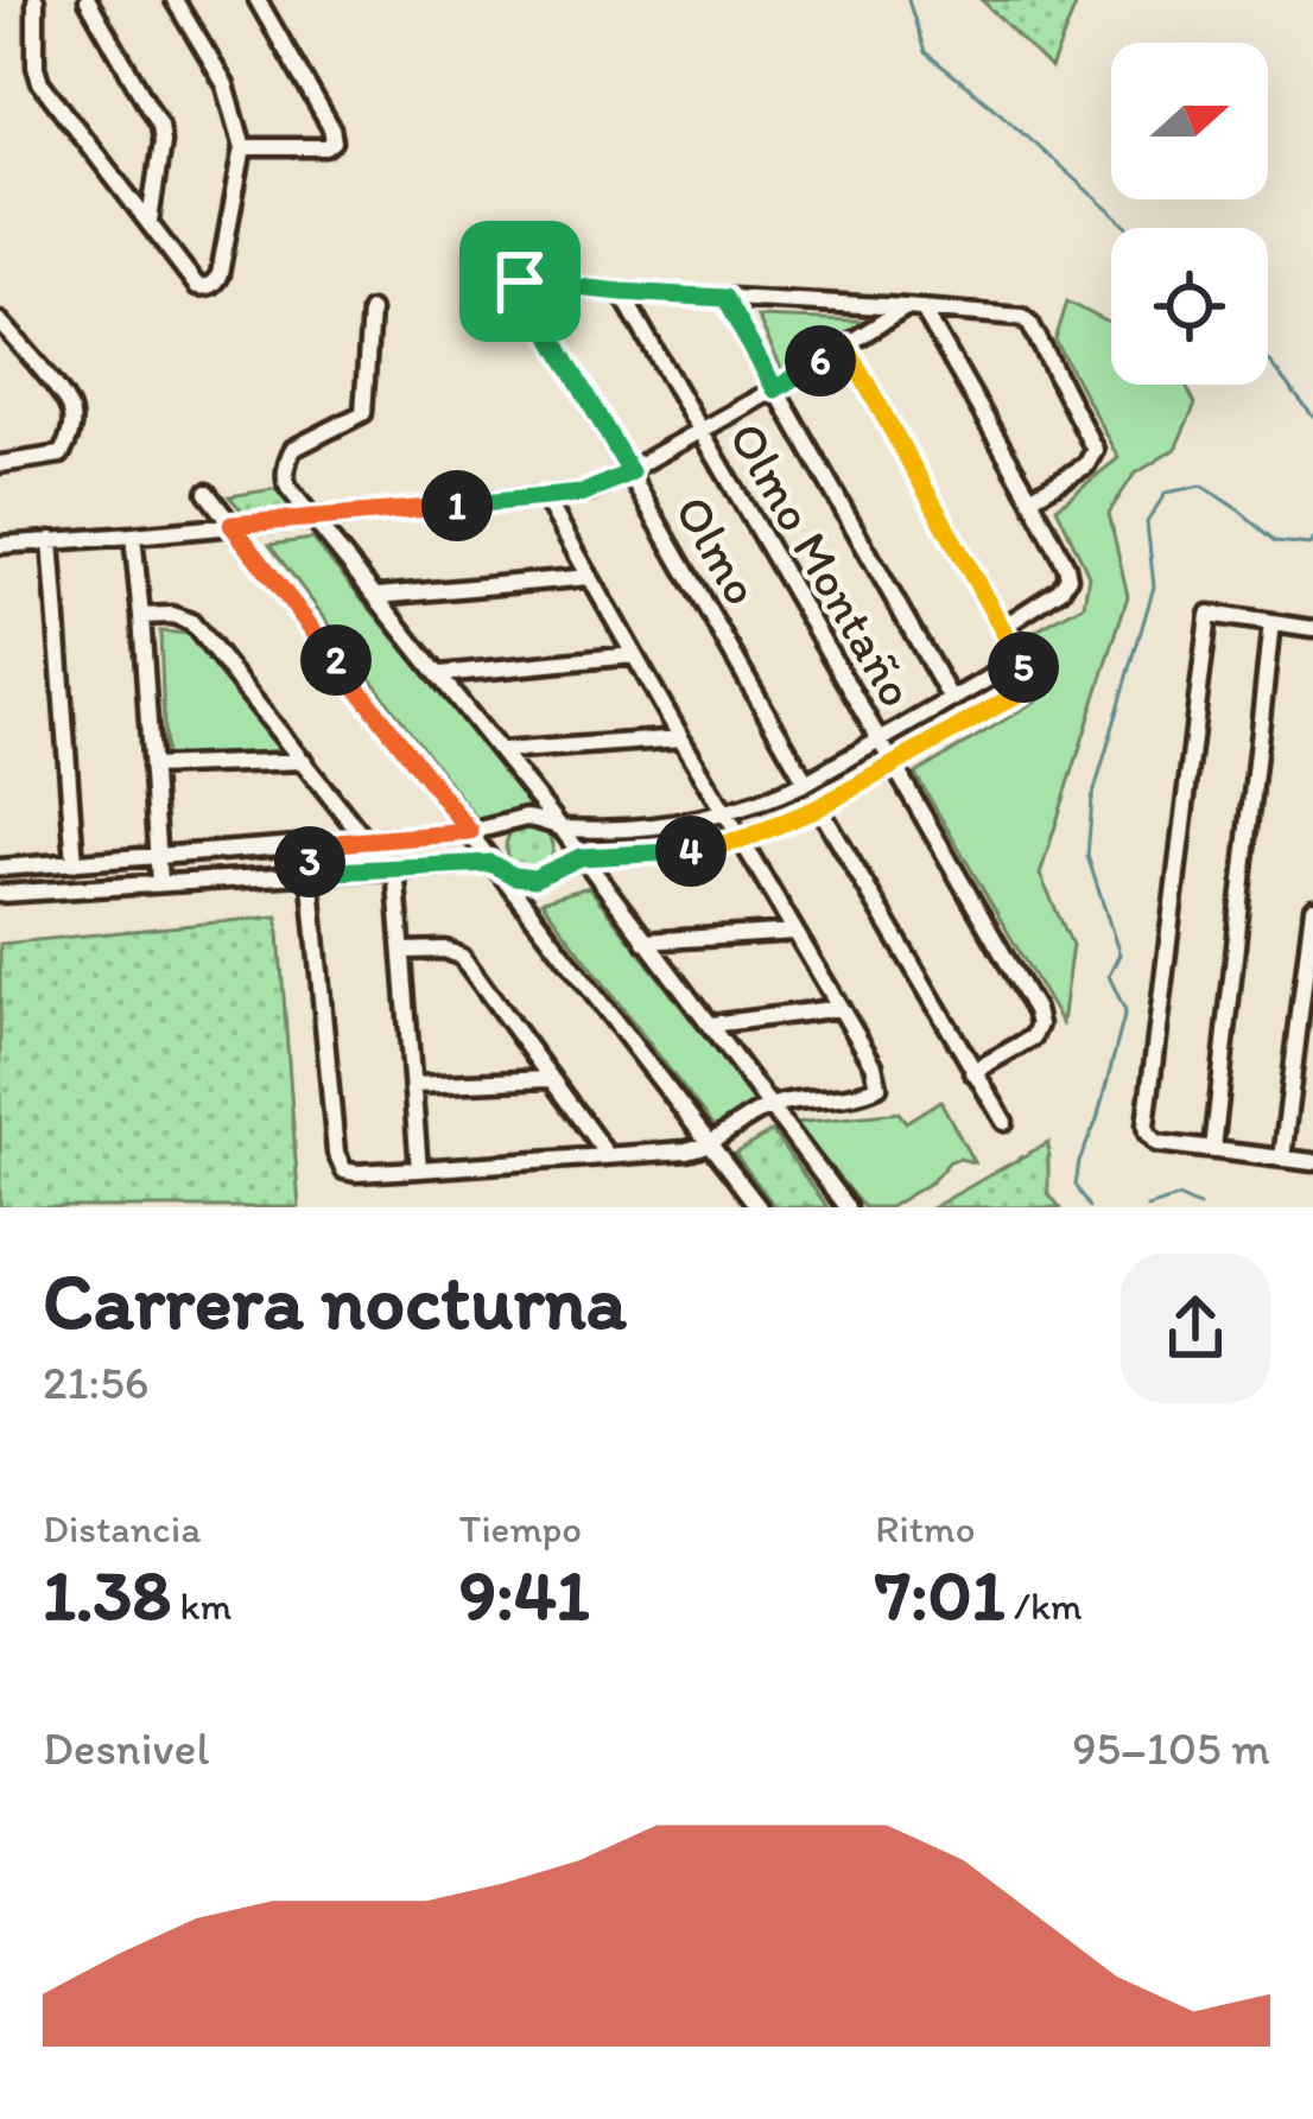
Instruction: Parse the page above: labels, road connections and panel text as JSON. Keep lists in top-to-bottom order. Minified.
{"streets":{"street":["Olmo","Olmo Montaño"]},"north":"right","page":{"pins":["6","1","2","5","4","3"],"heading":["Carrera nocturna","21:56"],"stats":[["Distancia","1.38 km"],["Tiempo","9:41"],["Ritmo","7:01 /km"]],"chart":["Desnivel","95–105 m"]}}
